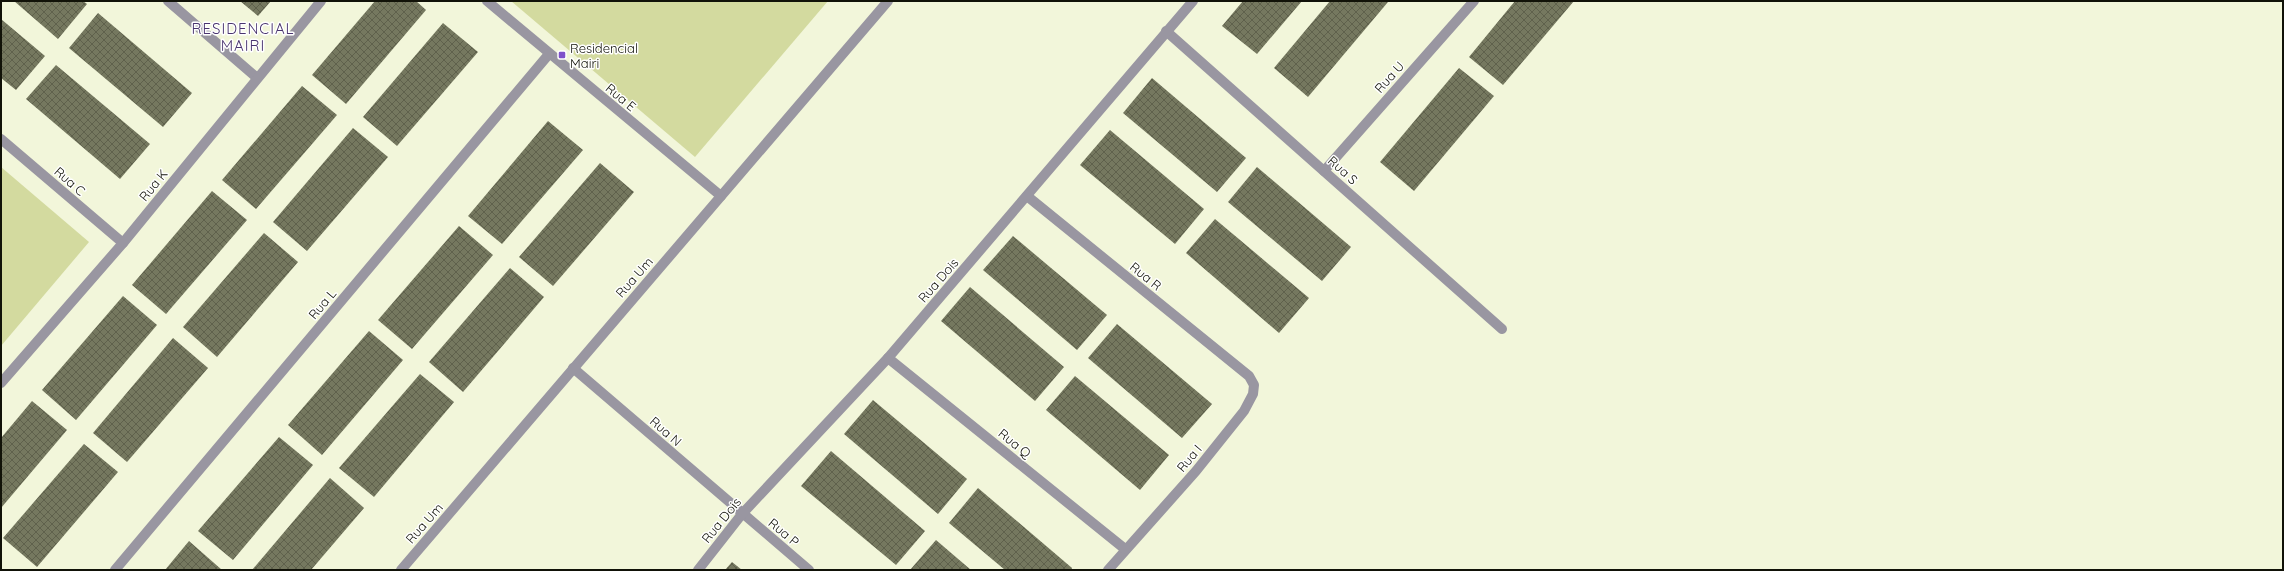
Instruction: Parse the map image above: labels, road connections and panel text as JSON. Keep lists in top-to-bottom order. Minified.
{"streets":{"street":["Rua U","Rua E","Rua S","Rua C","Rua K","Rua R","Rua Um","Rua Dois","Rua L","Rua N","Rua Q","Rua I","Rua P"]},"crossings":[["Rua U","Rua S"],["Rua E","Rua Um"],["Rua E","Rua L"],["Rua S","Rua Dois"],["Rua C","Rua K"],["Rua R","Rua Dois"],["Rua R","Rua I"],["Rua Um","Rua N"],["Rua Dois","Rua N"],["Rua Dois","Rua Q"],["Rua Dois","Rua P"],["Rua N","Rua P"],["Rua Q","Rua I"]],"districts":["RESIDENCIAL MAIRI"],"places":{"transit":["Residencial Mairi"]}}
